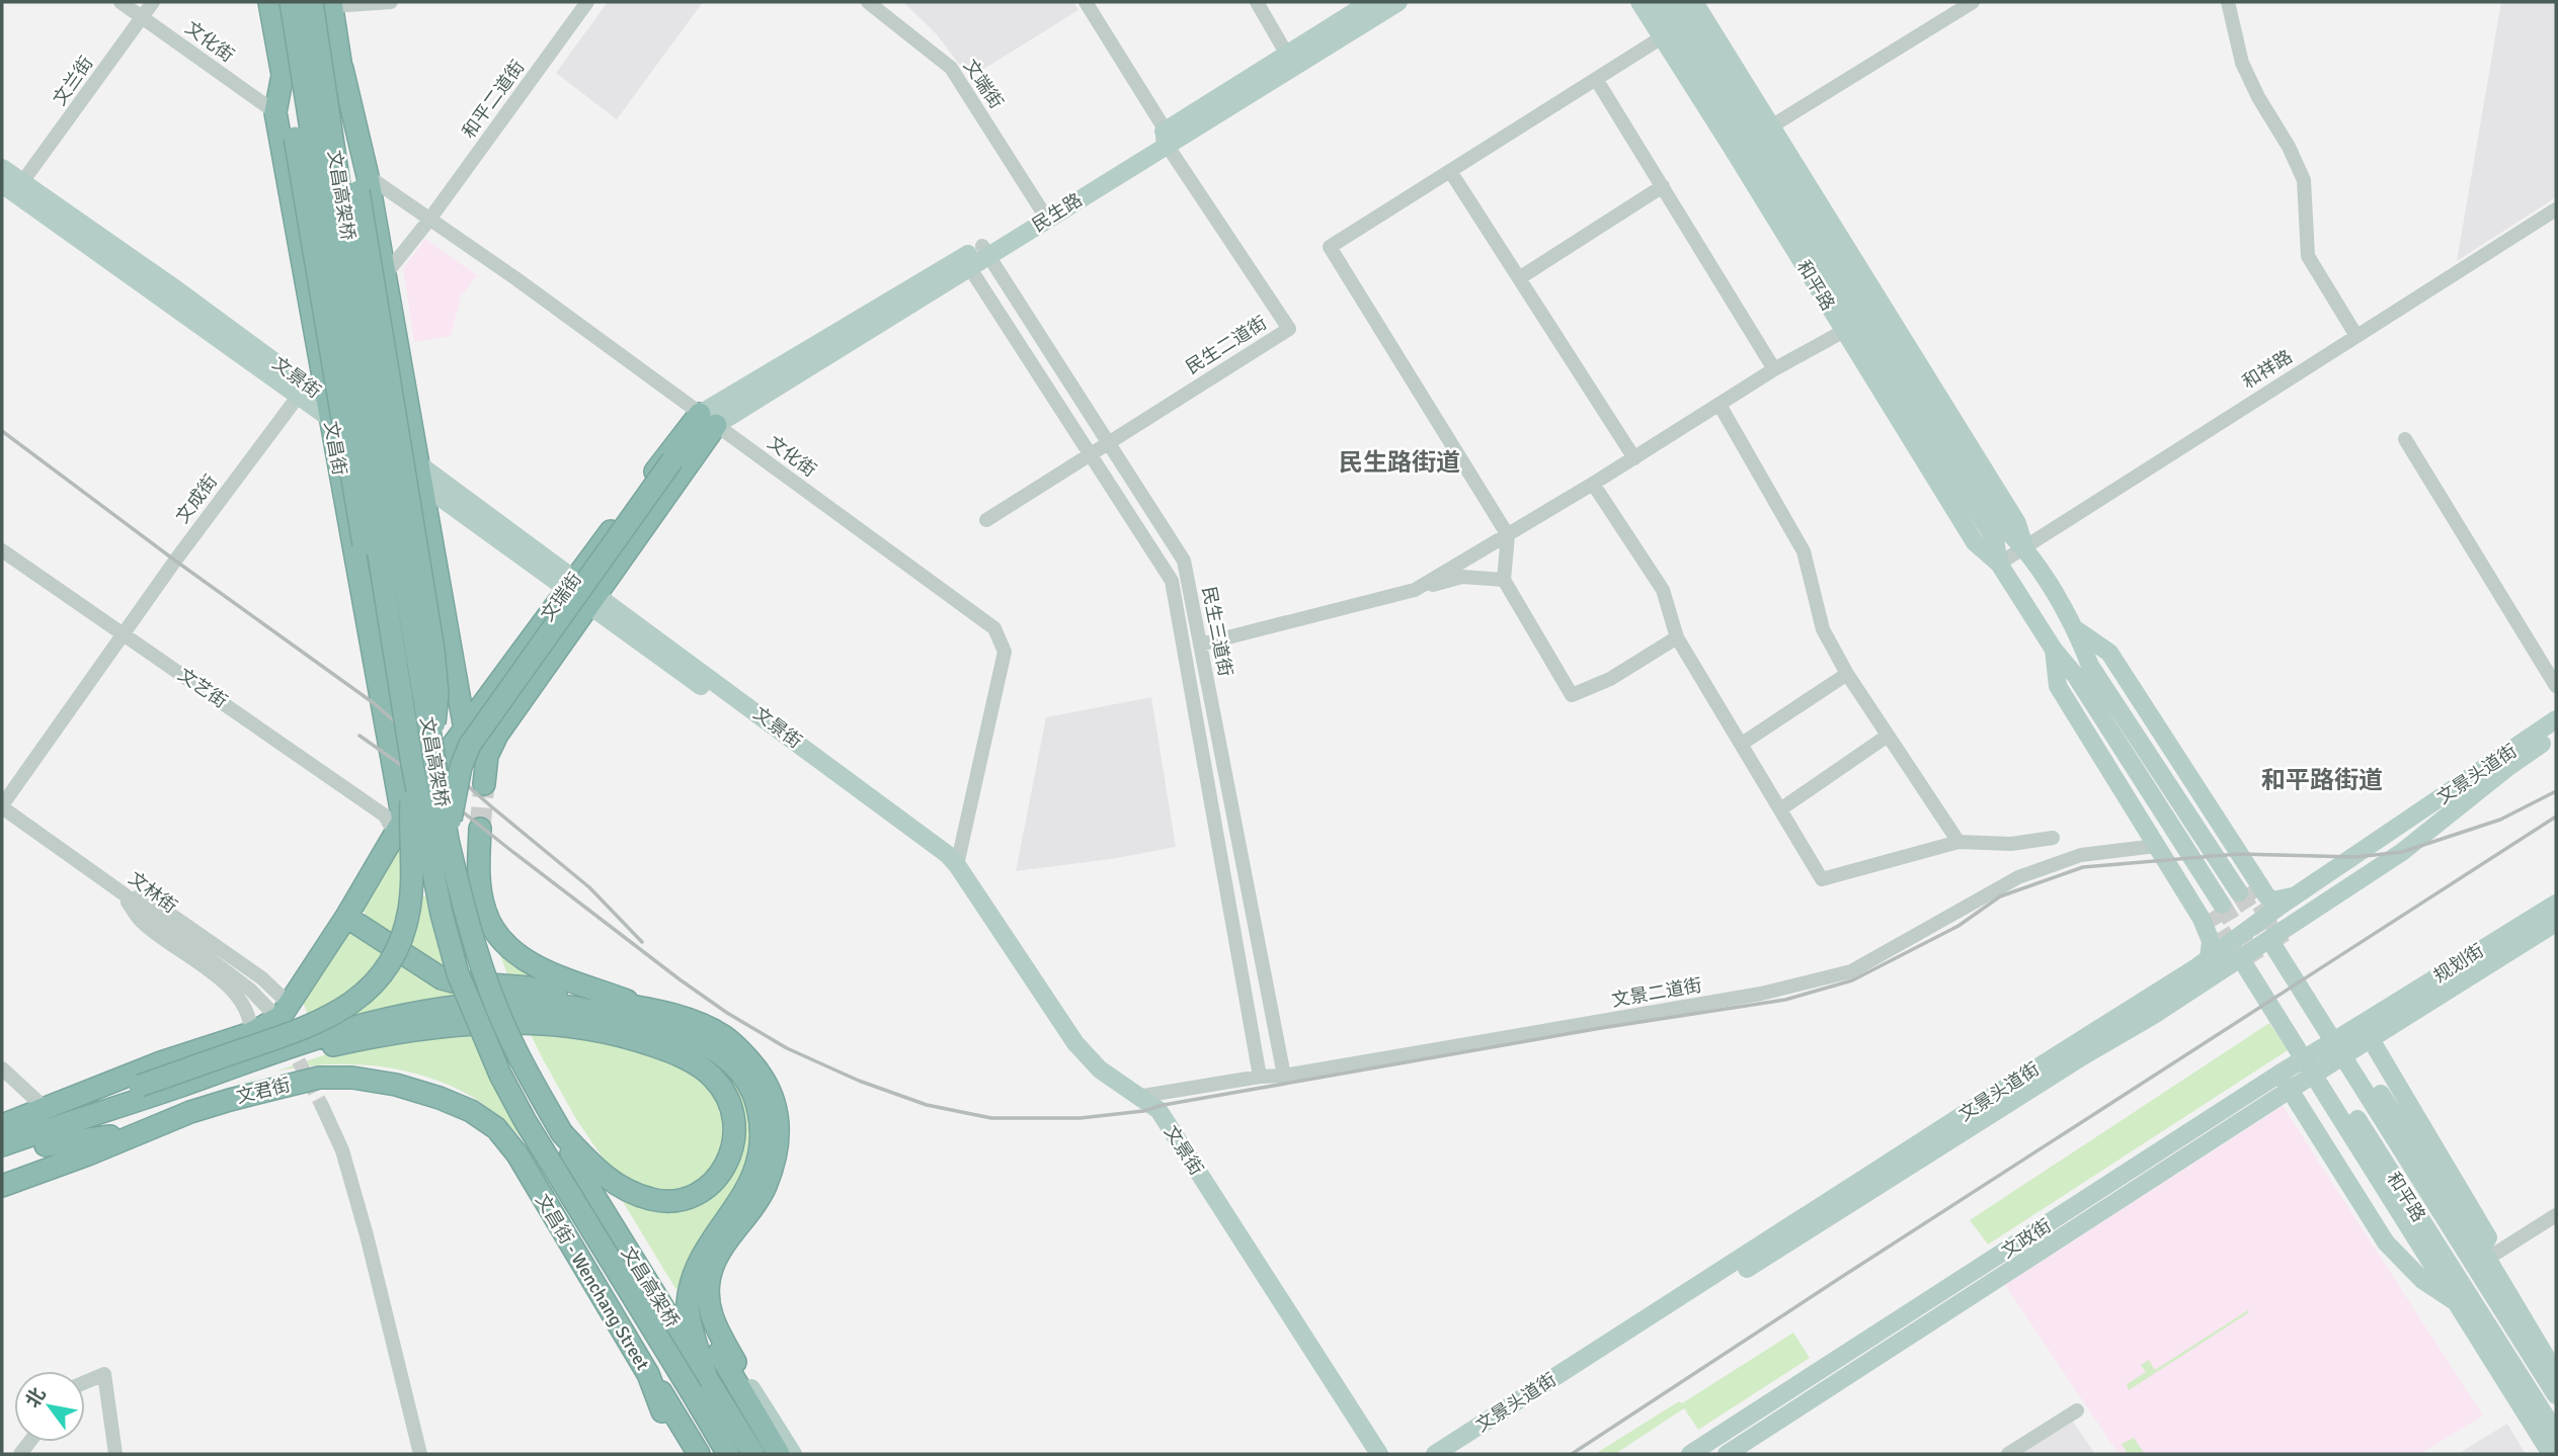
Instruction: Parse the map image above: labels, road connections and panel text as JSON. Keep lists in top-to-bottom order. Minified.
{"streets":{"highway":["文昌高架桥","文昌街","文瑞街","文君街","文昌街 - Wenchang Street"],"main road":["民生路","和平路","文景街","文景头道街","规划街","文政街"],"street":["文化街","文兰街","文端街","和平二道街","民生二道街","和祥路","文成街","民生三道街","文艺街","文林街","文景二道街"]},"crossings":[["文化街","文兰街"],["文化街","和平二道街"],["文化街","民生路"],["文化街","文景街"],["文化街","文昌街"],["文化街","文成街"],["文化街","文瑞街"],["文兰街","文景街"],["文端街","民生路"],["和平二道街","文成街"],["文昌高架桥","文昌街"],["民生路","民生二道街"],["民生路","文瑞街"],["民生路","民生三道街"],["和平路","和祥路"],["民生二道街","民生三道街"],["文景街","文昌街"],["文景街","文成街"],["文景街","文瑞街"],["文景街","文景二道街"],["文昌街","文成街"],["文昌街","文瑞街"],["文昌街","文艺街"],["文成街","文艺街"],["文成街","文林街"],["文瑞街","文艺街"],["民生三道街","文景二道街"],["规划街","文政街"],["文君街","文昌街 - Wenchang Street"]],"districts":["民生路街道","和平路街道"],"north":"top left"}
